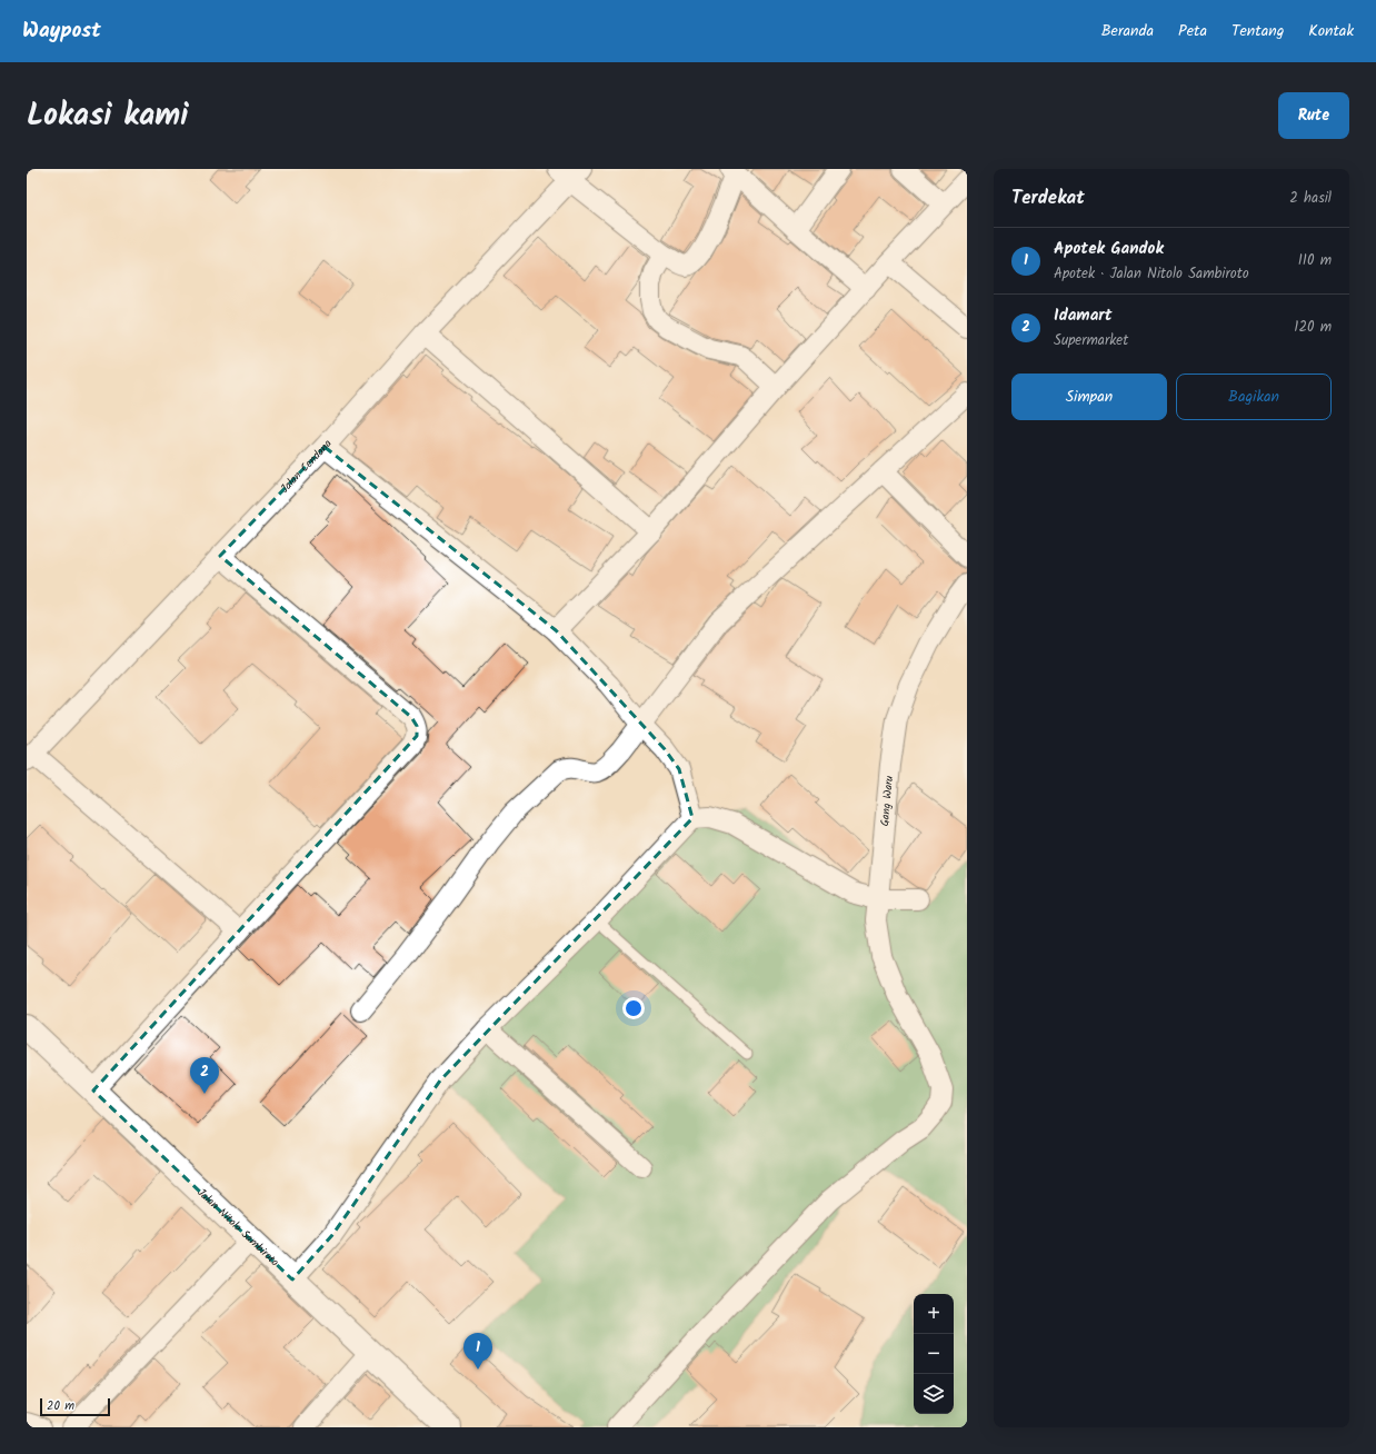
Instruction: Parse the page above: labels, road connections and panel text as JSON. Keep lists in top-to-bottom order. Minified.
{"streets":{"street":["Jalan Cendana","Gang Waru","Jalan Nitolo Sambiroto"]},"scale_bar":"20 m","page":{"header":"Waypost","nav":["Beranda","Peta","Tentang","Kontak"],"title":"Lokasi kami","buttons":["Rute",["Simpan","Bagikan"]],"heading":["Terdekat","2 hasil"],"list":[{"mark":"1","name":"Apotek Gandok","note":"Apotek · Jalan Nitolo Sambiroto","value":"110 m"},{"mark":"2","name":"Idamart","note":"Supermarket","value":"120 m"}],"pins":["2","1"],"map_buttons":["+","−"],"scale":"20 m"}}
